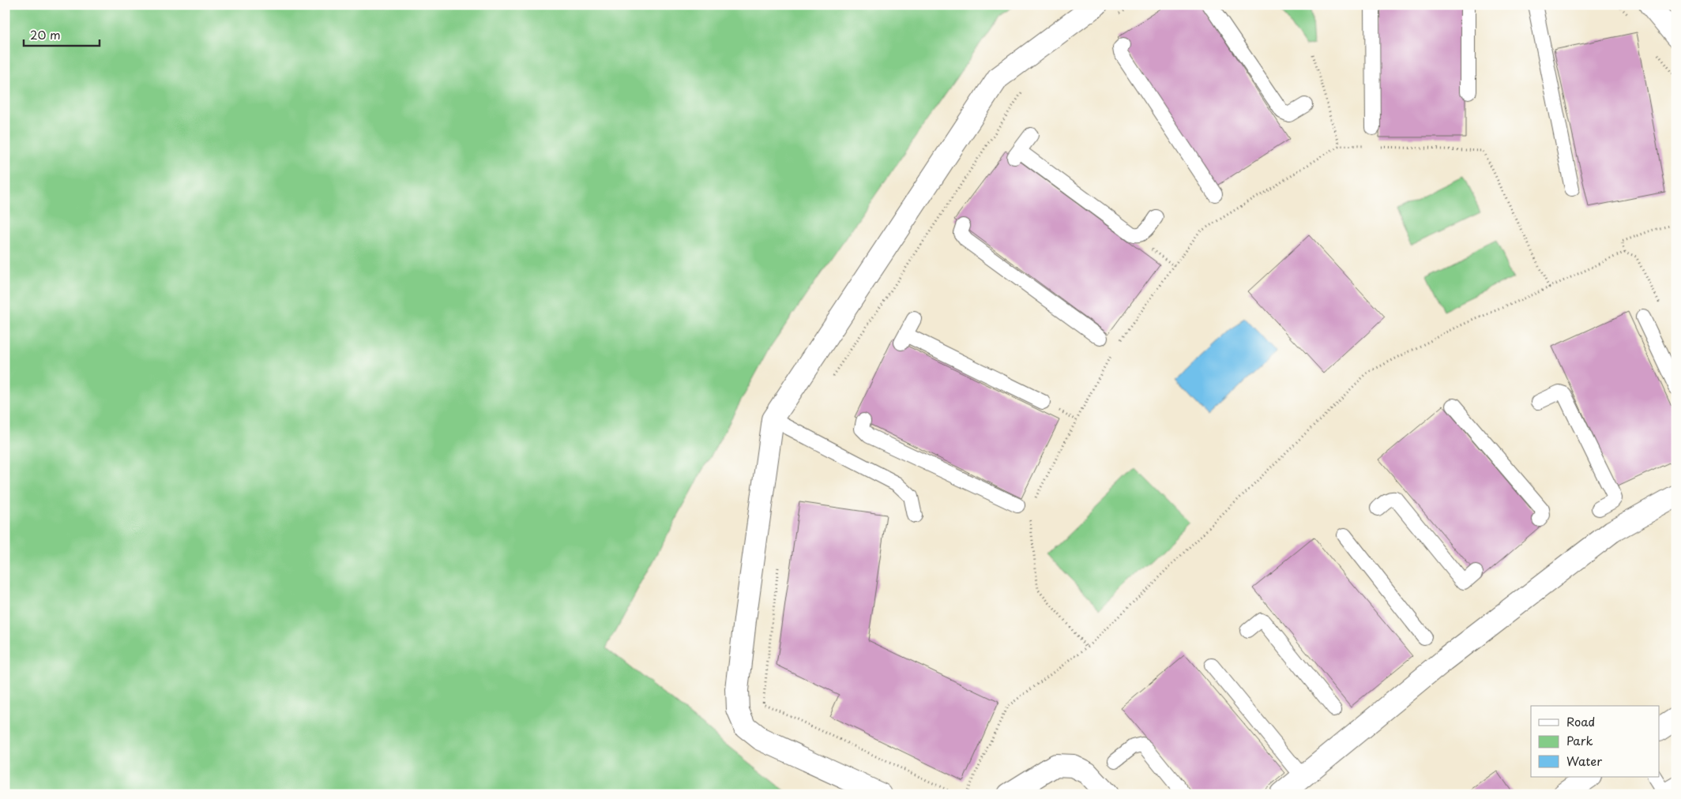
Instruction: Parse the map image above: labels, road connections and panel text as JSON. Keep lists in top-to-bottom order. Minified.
{"legend":["Road","Park","Water"],"scale_bar":"20 m"}
